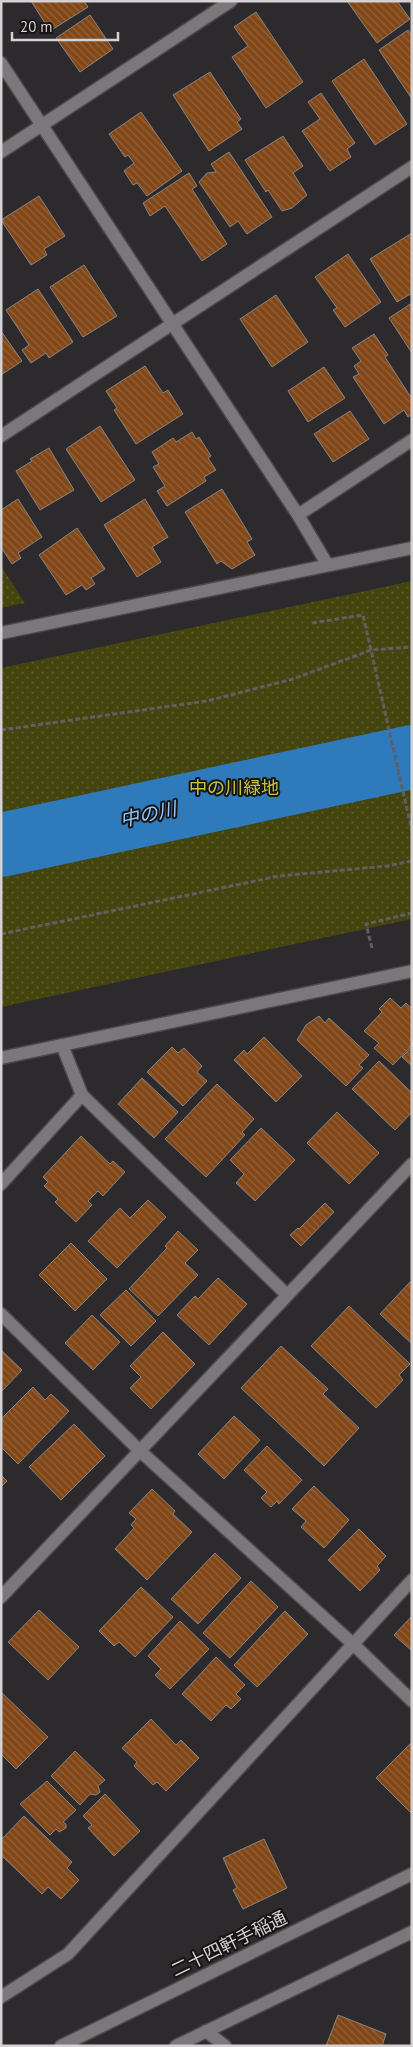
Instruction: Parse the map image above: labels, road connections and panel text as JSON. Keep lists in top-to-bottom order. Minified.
{"streets":{"street":["二十四軒手稲通"]},"water":["中の川"],"parks":["中の川緑地"],"scale_bar":"20 m"}
